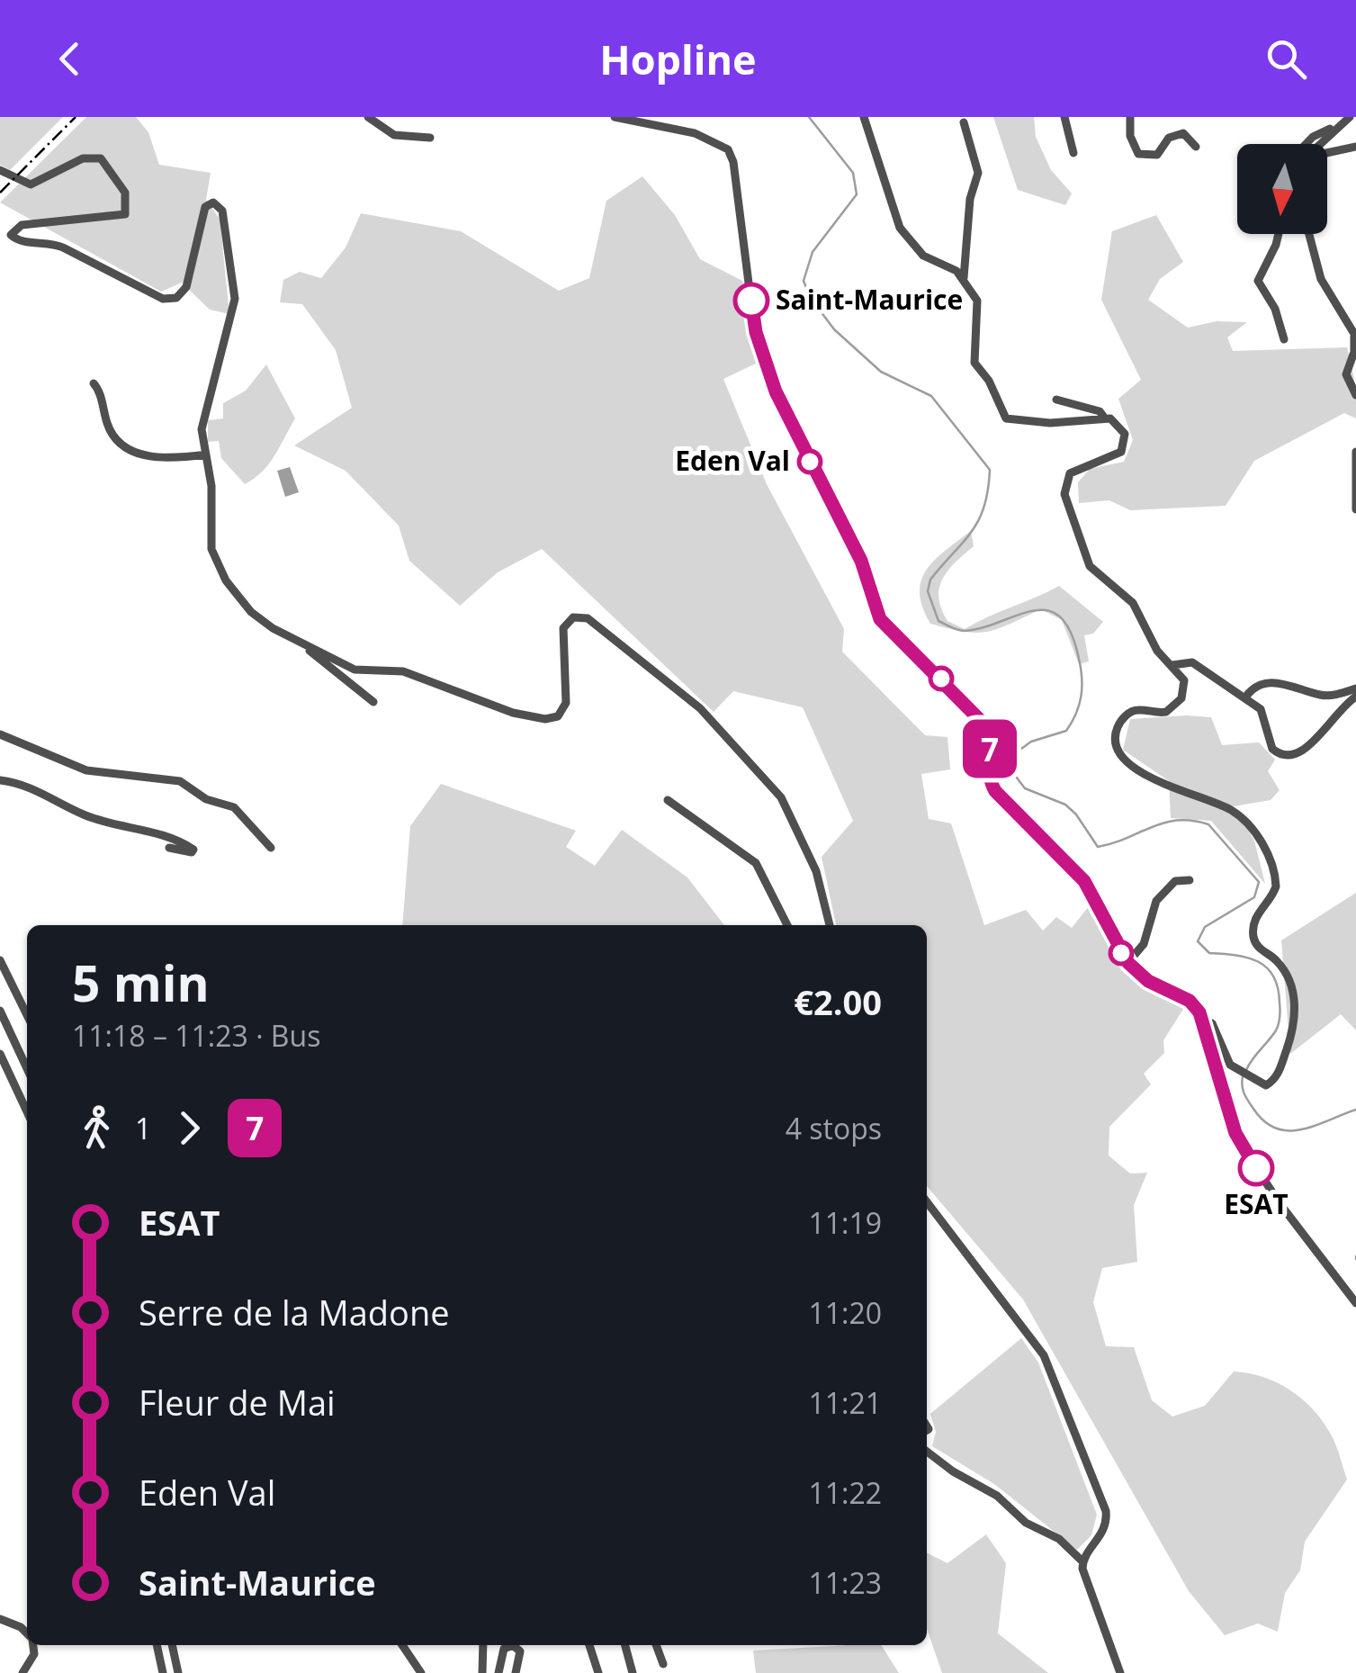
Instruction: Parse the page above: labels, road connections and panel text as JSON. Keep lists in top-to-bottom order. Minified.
{"places":["Saint-Maurice","Eden Val","ESAT"],"lines":["bus line 7"],"north":"bottom","page":{"header":"Hopline","on_map":"7","heading":["5 min","11:18 – 11:23 · Bus","€2.00"],"legs":["1","7","4 stops"],"list":[{"name":"ESAT","value":"11:19"},{"name":"Serre de la Madone","value":"11:20"},{"name":"Fleur de Mai","value":"11:21"},{"name":"Eden Val","value":"11:22"},{"name":"Saint-Maurice","value":"11:23"}]}}
